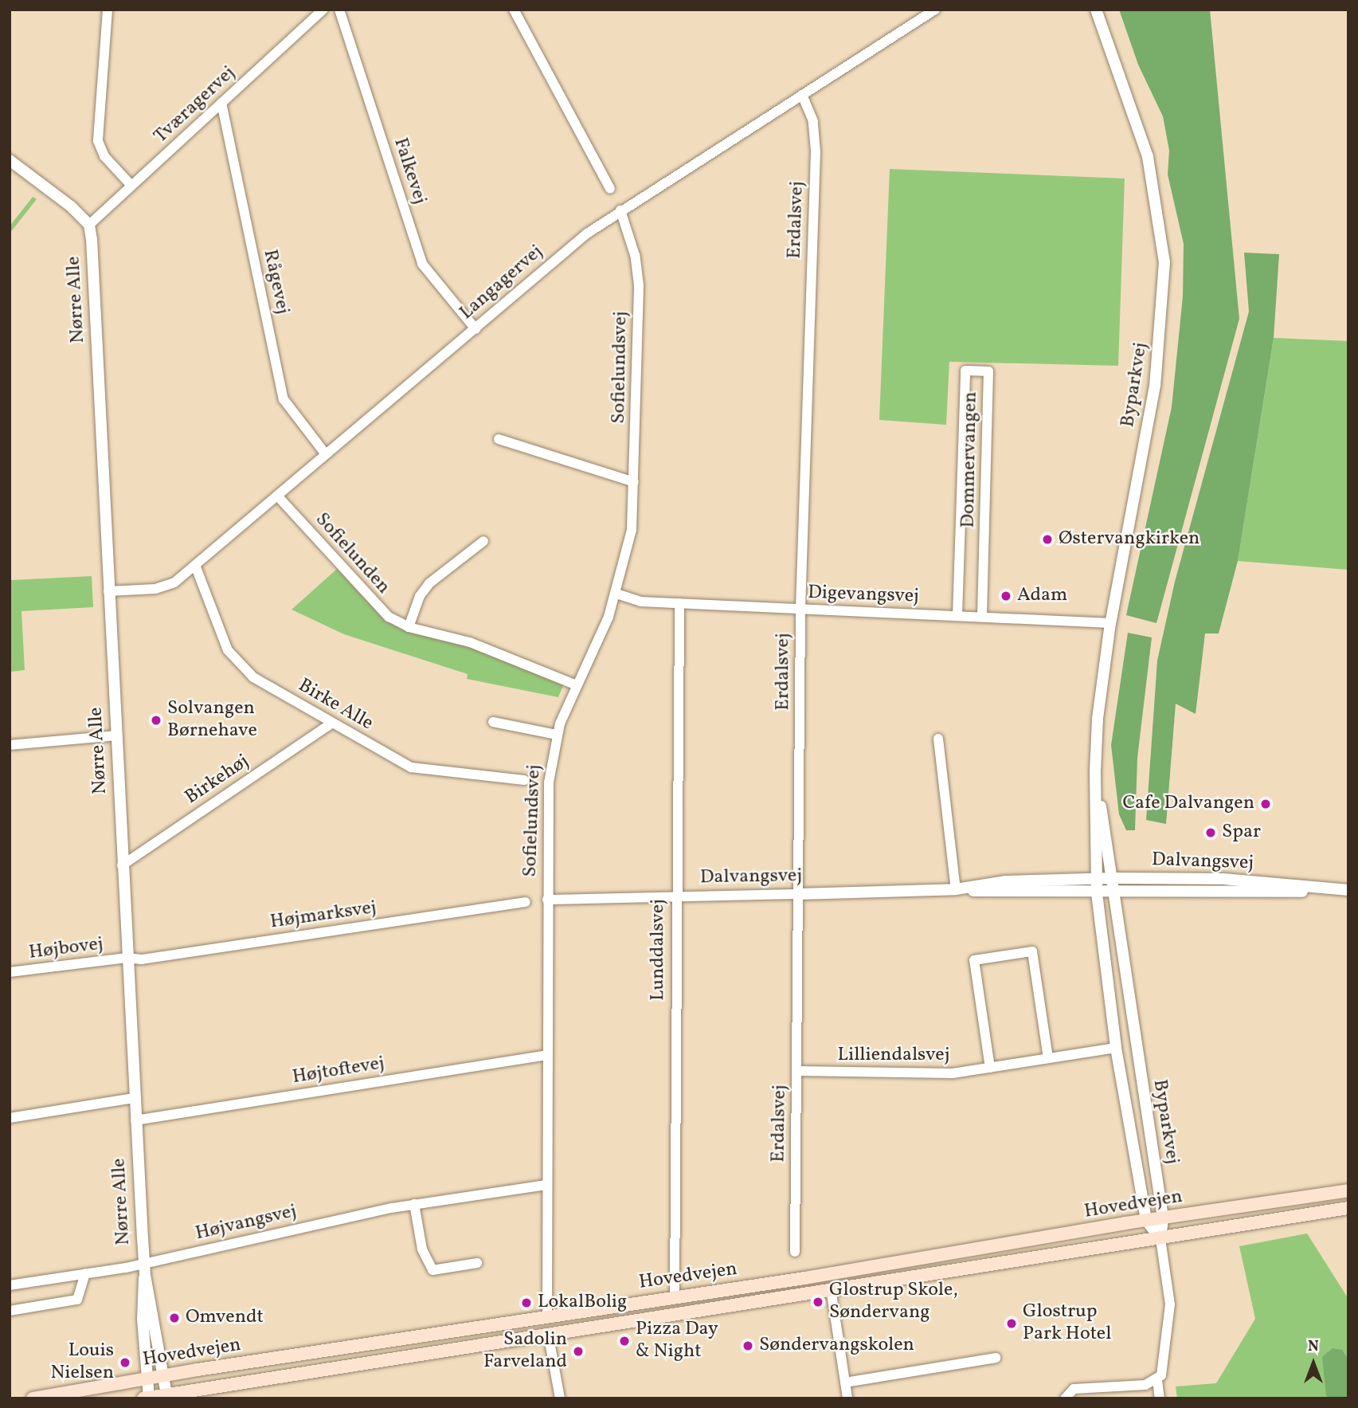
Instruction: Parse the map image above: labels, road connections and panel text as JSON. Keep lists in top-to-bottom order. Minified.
{"streets":{"main road":["Hovedvejen"],"street":["Tværagervej","Falkevej","Erdalsvej","Rågevej","Langagervej","Nørre Alle","Sofielundsvej","Byparkvej","Dommervangen","Sofielunden","Digevangsvej","Birke Alle","Birkehøj","Dalvangsvej","Højmarksvej","Højbovej","Lunddalsvej","Lilliendalsvej","Højtoftevej","Højvangsvej"]},"crossings":[["Tværagervej","Rågevej"],["Tværagervej","Nørre Alle"],["Falkevej","Langagervej"],["Erdalsvej","Langagervej"],["Erdalsvej","Digevangsvej"],["Erdalsvej","Dalvangsvej"],["Erdalsvej","Lilliendalsvej"],["Rågevej","Langagervej"],["Langagervej","Nørre Alle"],["Langagervej","Sofielundsvej"],["Langagervej","Sofielunden"],["Langagervej","Birke Alle"],["Nørre Alle","Birkehøj"],["Nørre Alle","Højmarksvej"],["Nørre Alle","Højbovej"],["Nørre Alle","Højtoftevej"],["Nørre Alle","Hovedvejen"],["Nørre Alle","Højvangsvej"],["Sofielundsvej","Sofielunden"],["Sofielundsvej","Digevangsvej"],["Sofielundsvej","Dalvangsvej"],["Sofielundsvej","Højtoftevej"],["Sofielundsvej","Hovedvejen"],["Sofielundsvej","Højvangsvej"],["Byparkvej","Digevangsvej"],["Byparkvej","Dalvangsvej"],["Byparkvej","Lilliendalsvej"],["Byparkvej","Hovedvejen"],["Dommervangen","Digevangsvej"],["Digevangsvej","Lunddalsvej"],["Birke Alle","Birkehøj"],["Dalvangsvej","Lunddalsvej"],["Højmarksvej","Højbovej"],["Lunddalsvej","Hovedvejen"]],"places":["Østervangkirken","Adam","Solvangen Børnehave","Cafe Dalvangen","Spar","Glostrup Skole, Søndervang","LokalBolig","Omvendt","Glostrup Park Hotel","Pizza Day & Night","Søndervangskolen","Sadolin Farveland","Louis Nielsen"],"north":"top"}
